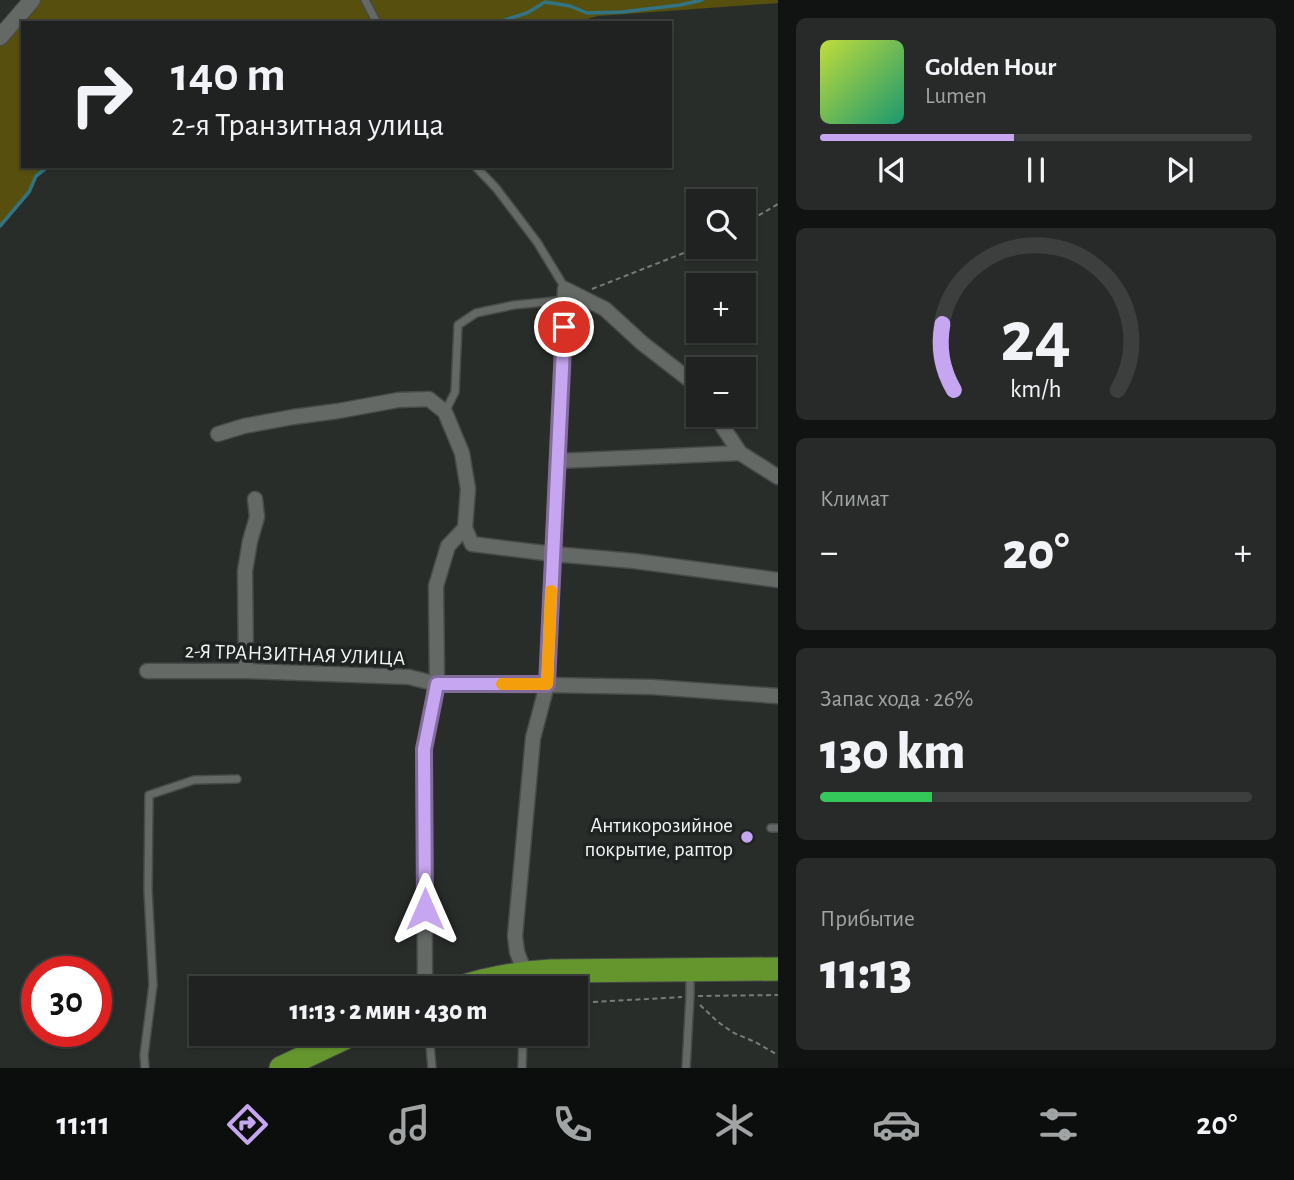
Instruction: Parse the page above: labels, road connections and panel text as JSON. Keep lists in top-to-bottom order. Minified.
{"streets":{"street":["2-Я ТРАНЗИТНАЯ УЛИЦА"]},"places":["Антикорозийное покрытие, раптор"],"page":{"turn":["140 m","2-я Транзитная улица"],"song":["Golden Hour","Lumen"],"map_buttons":["+","−"],"tile":["Климат",["Запас хода · 26%","130 km"],["Прибытие","11:13"]],"heat":["−","20°","+"],"limit":"30","trip":"11:13 · 2 мин · 430 m","tabs":["11:11","20°"],"gauge":["24","km/h"]}}
